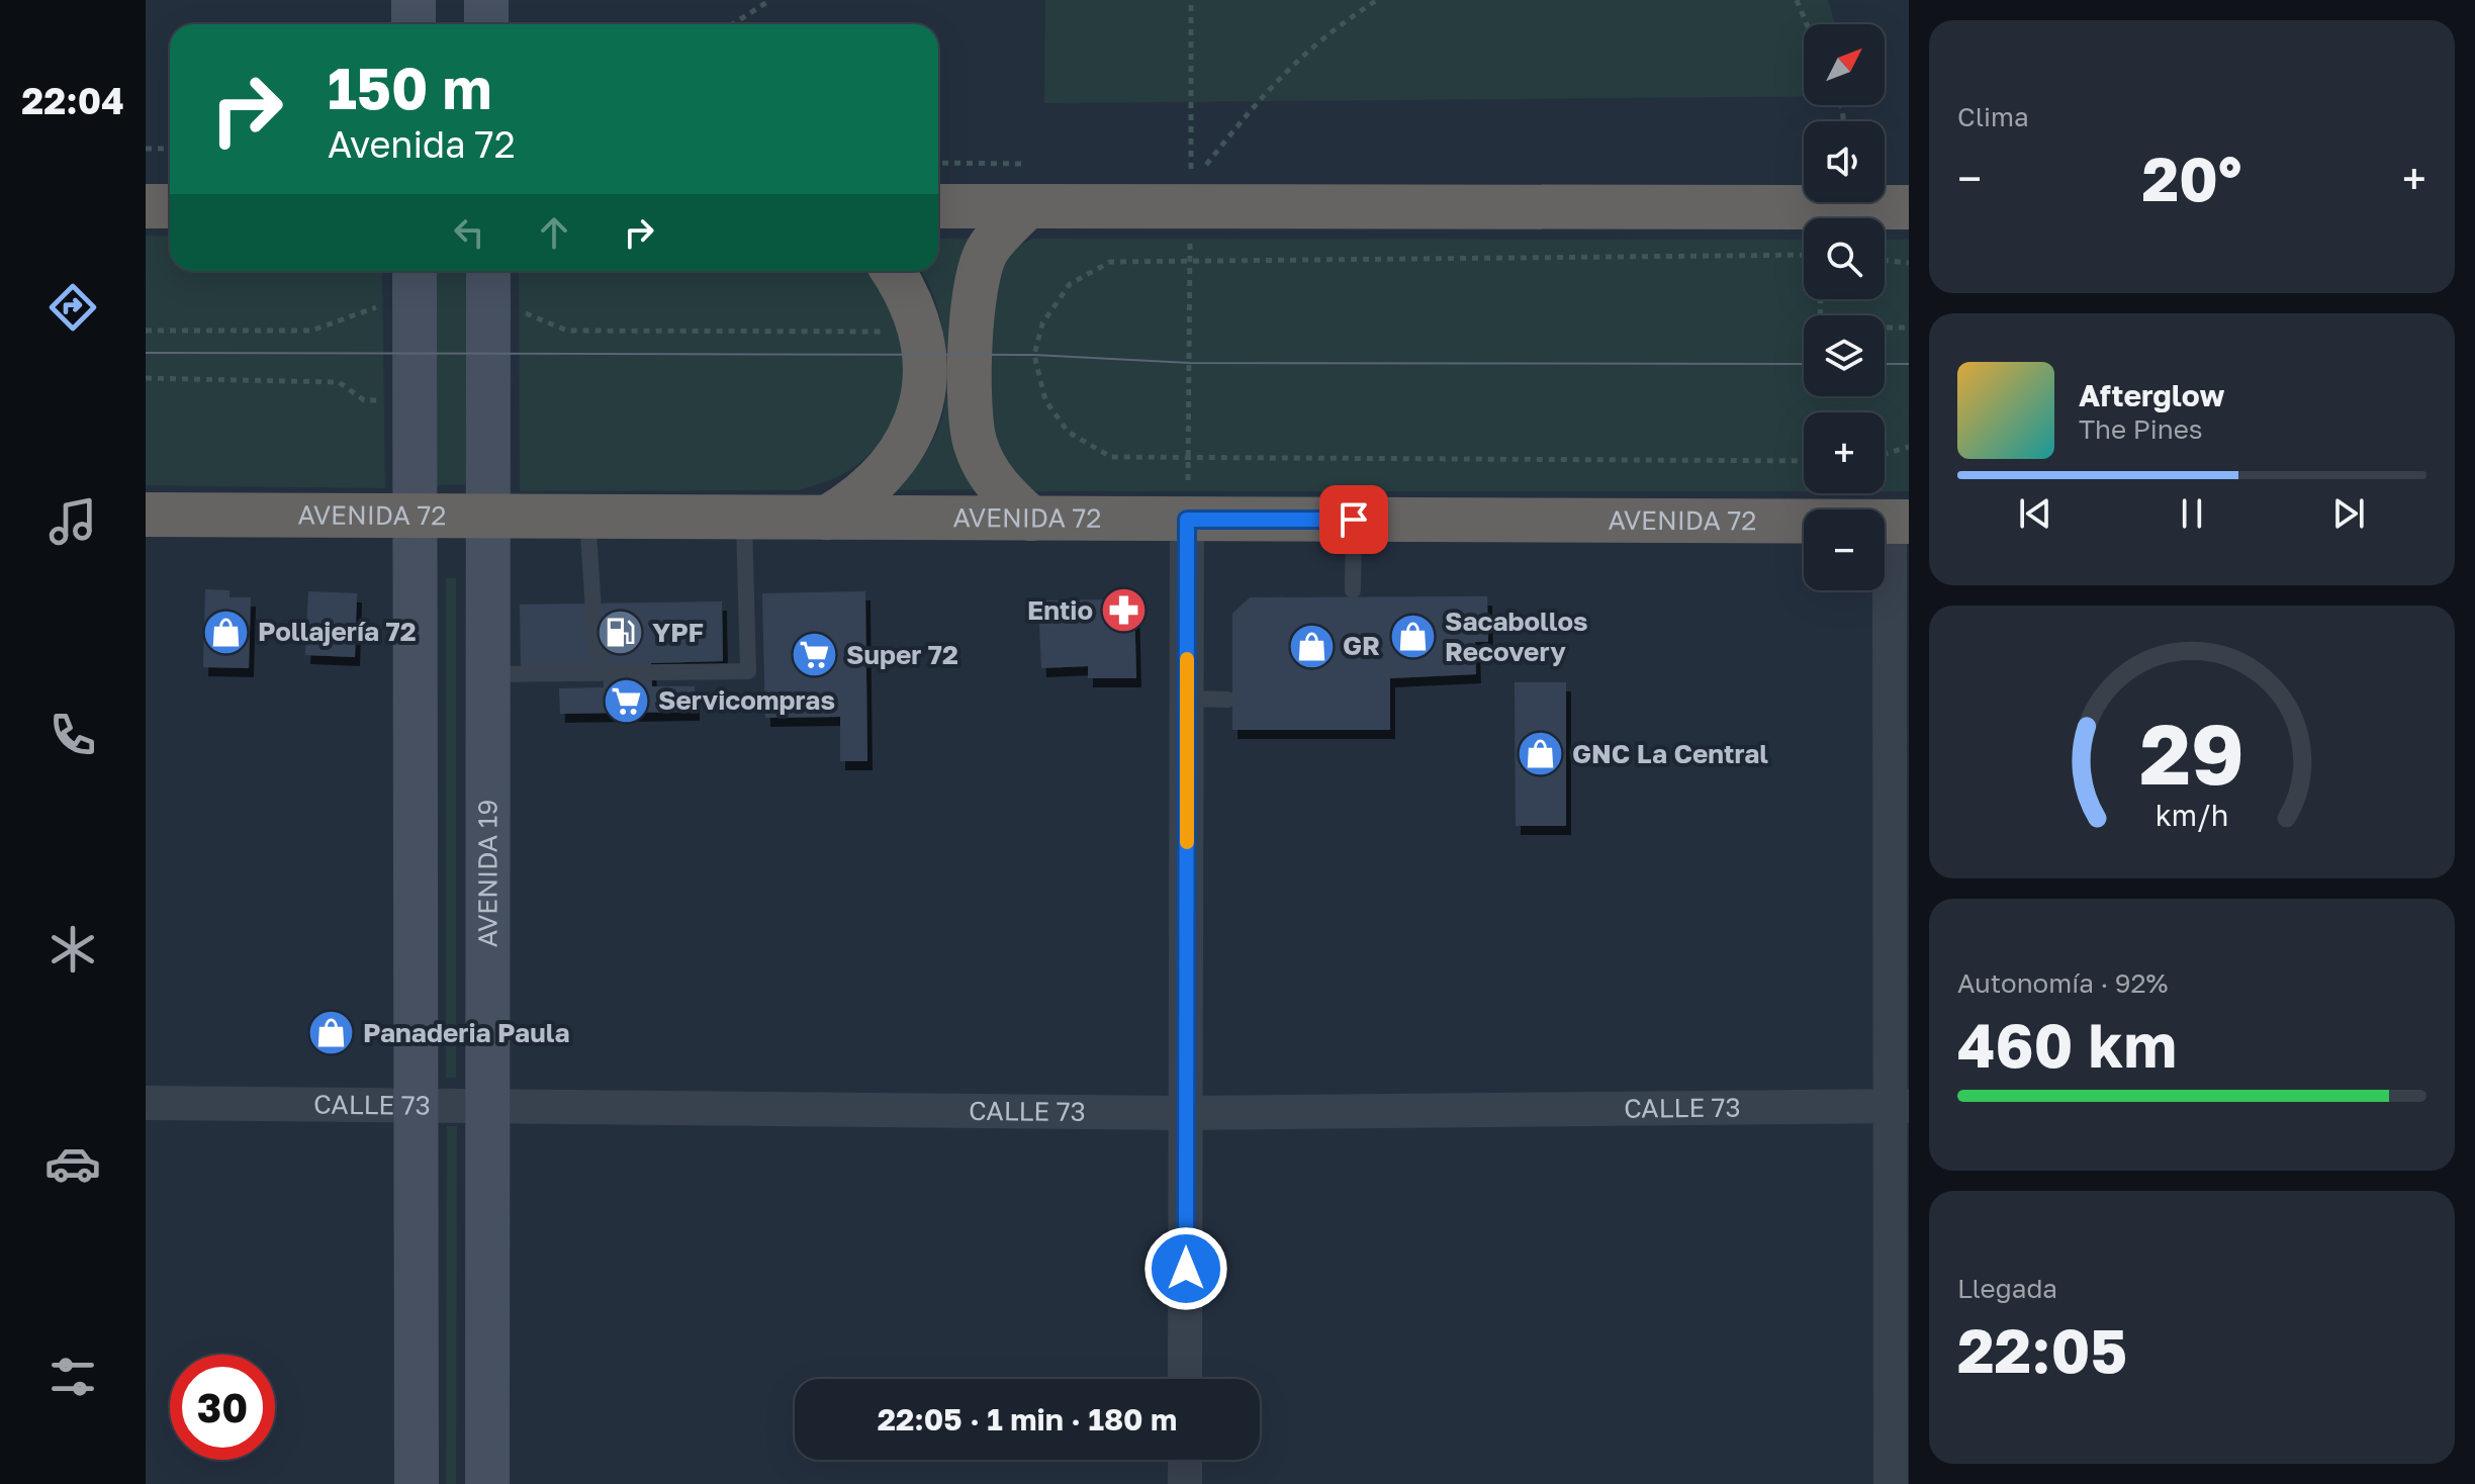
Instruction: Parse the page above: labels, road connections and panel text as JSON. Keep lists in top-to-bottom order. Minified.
{"streets":{"highway":["AVENIDA 72"],"main road":["AVENIDA 19"],"street":["CALLE 73"]},"crossings":[["AVENIDA 72","AVENIDA 19"],["AVENIDA 19","CALLE 73"]],"places":{"pharmacy":["Entio"],"shop":["Pollajería 72","Sacabollos Recovery","GR","GNC La Central","Panaderia Paula"],"fuel station":["YPF"],"supermarket":["Super 72","Servicompras"]},"north":"top right","page":{"tabs":"22:04","tile":["Clima",["Autonomía · 92%","460 km"],["Llegada","22:05"]],"map_buttons":["+","−"],"turn":["150 m","Avenida 72"],"heat":["−","20°","+"],"song":["Afterglow","The Pines"],"limit":"30","trip":"22:05 · 1 min · 180 m","gauge":["29","km/h"]}}
